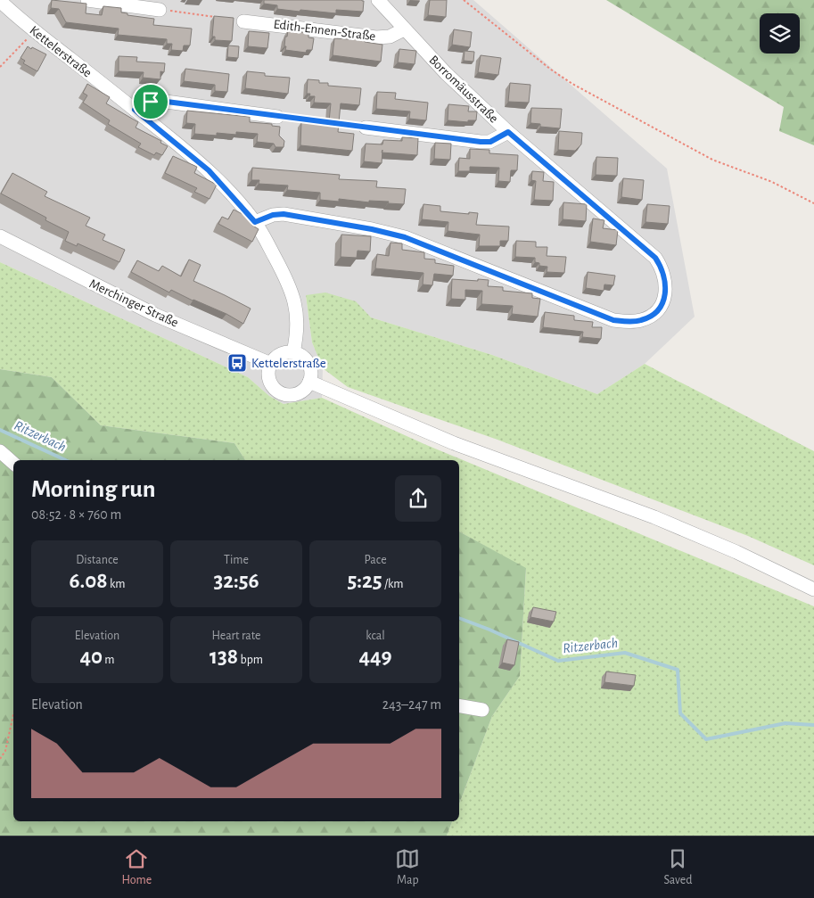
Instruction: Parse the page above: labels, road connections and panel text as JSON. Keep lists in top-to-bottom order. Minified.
{"streets":{"street":["Edith-Ennen-Straße","Kettelerstraße","Borromäusstraße","Merchinger Straße"]},"crossings":[["Edith-Ennen-Straße","Borromäusstraße"],["Kettelerstraße","Borromäusstraße"],["Kettelerstraße","Merchinger Straße"]],"water":["Ritzerbach"],"places":{"bus stop":["Kettelerstraße"]},"page":{"heading":["Morning run","08:52 · 8 × 760 m"],"stats":[["Distance","6.08 km"],["Time","32:56"],["Pace","5:25 /km"],["Elevation","40 m"],["Heart rate","138 bpm"],["kcal","449"]],"chart":["Elevation","243–247 m"],"tabs":["Home","Map","Saved"]}}
